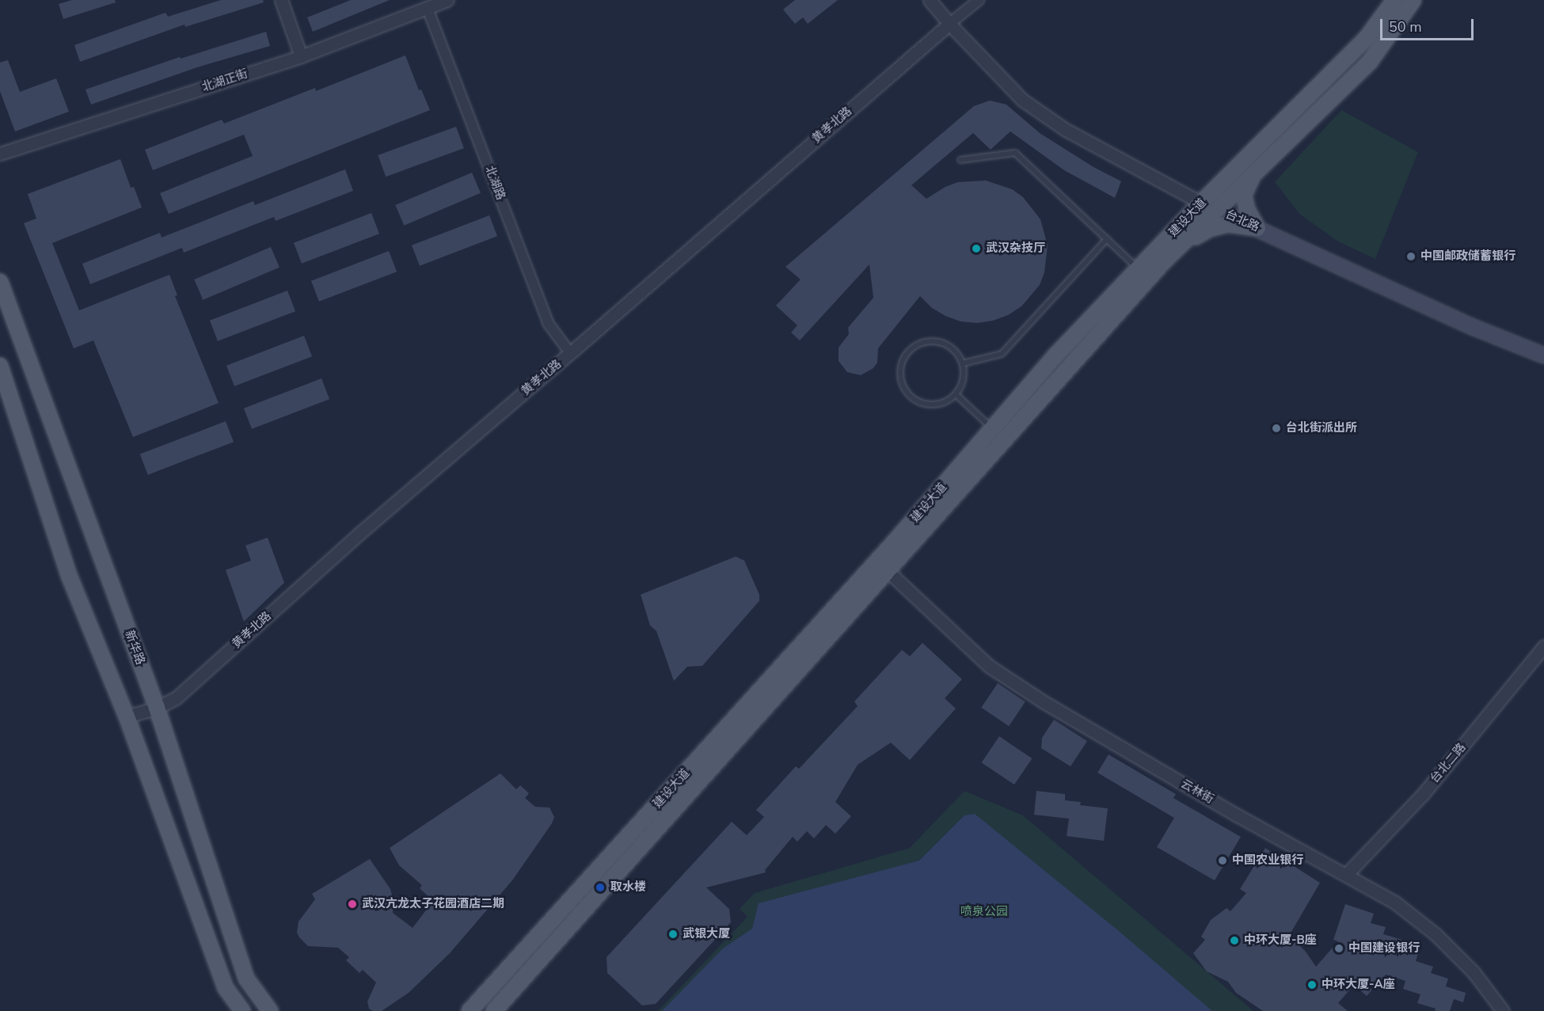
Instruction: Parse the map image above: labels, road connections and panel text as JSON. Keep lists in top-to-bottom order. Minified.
{"streets":{"main road":["建设大道","台北路","新华路"],"street":["北湖正街","黄孝北路","北湖路","台北二路","云林街"]},"crossings":[["北湖正街","北湖路"],["黄孝北路","北湖路"],["黄孝北路","台北路"],["黄孝北路","新华路"],["建设大道","台北路"],["建设大道","云林街"],["台北二路","云林街"]],"parks":["喷泉公园"],"places":["武汉杂技厅","中国邮政储蓄银行","台北街派出所","中国农业银行","取水楼","武汉亢龙太子花园酒店二期","武银大厦","中环大厦-B座","中国建设银行","中环大厦-A座"],"scale_bar":"50 m"}
